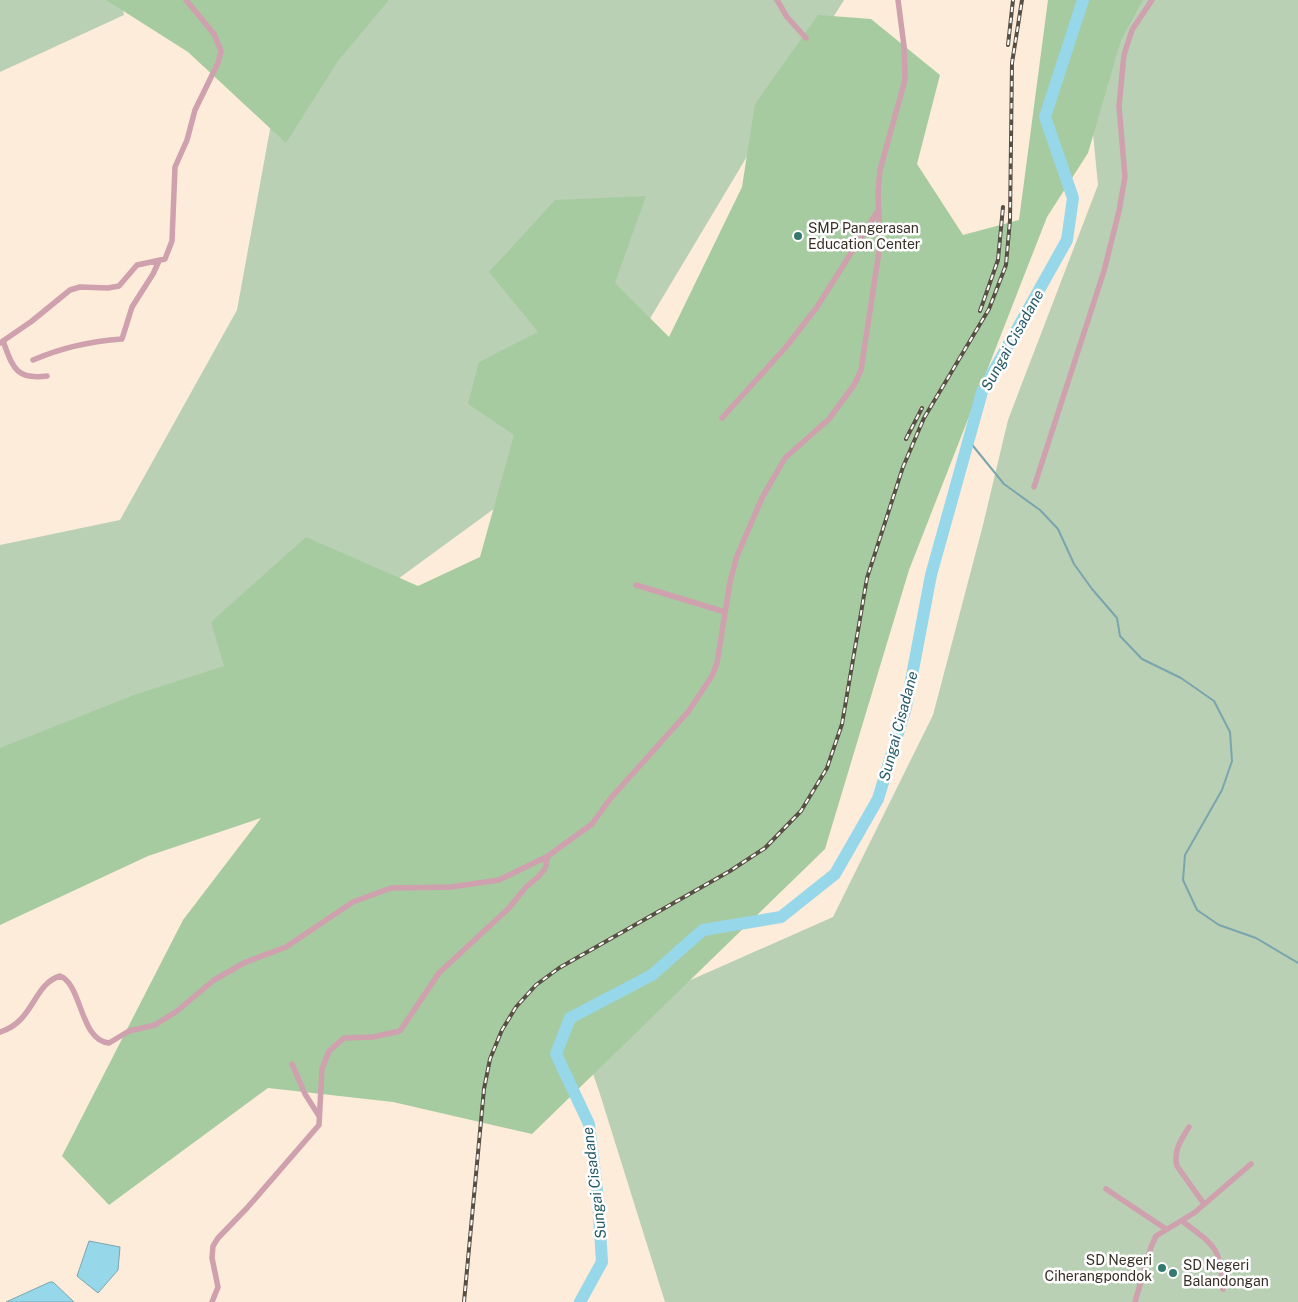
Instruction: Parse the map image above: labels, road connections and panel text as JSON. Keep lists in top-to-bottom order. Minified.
{"water":["Sungai Cisadane"],"places":["SMP Pangerasan Education Center","SD Negeri Ciherangpondok","SD Negeri Balandongan"]}
